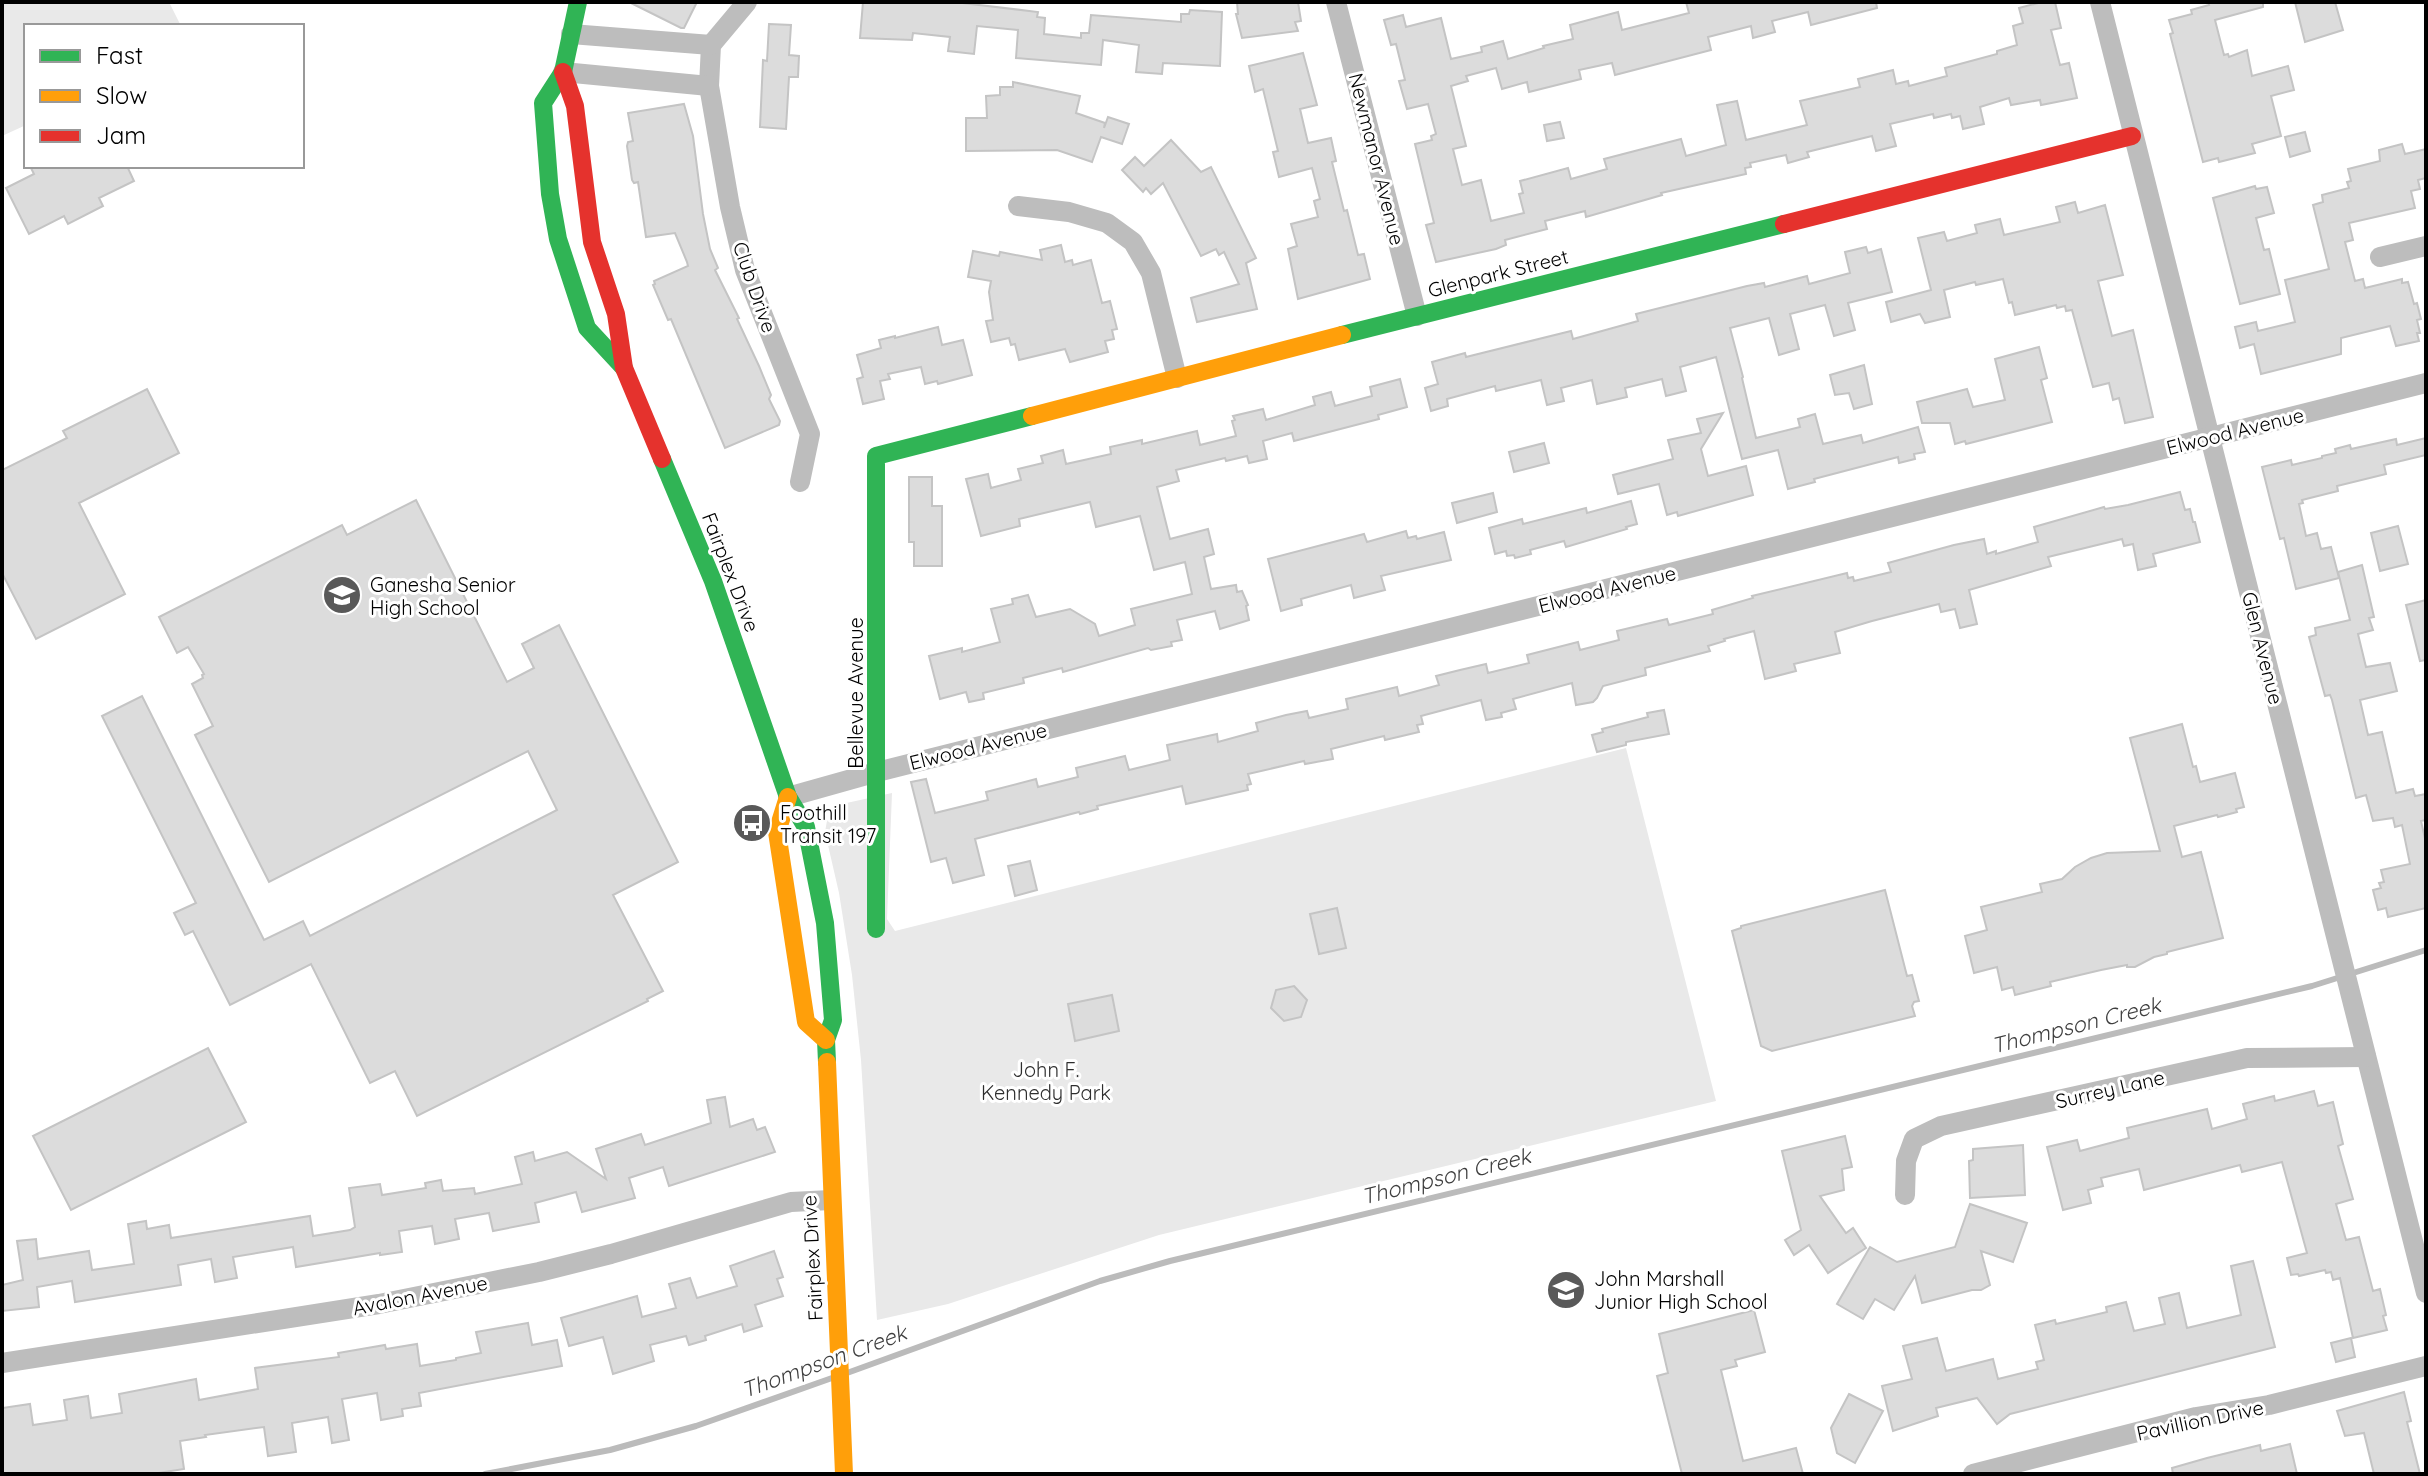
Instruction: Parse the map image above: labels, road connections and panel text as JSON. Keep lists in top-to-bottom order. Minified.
{"streets":{"main road":["Glenpark Street","Fairplex Drive","Bellevue Avenue"],"street":["Newmanor Avenue","Club Drive","Elwood Avenue","Glen Avenue","Surrey Lane","Avalon Avenue","Pavillion Drive"]},"crossings":[["Newmanor Avenue","Glenpark Street"],["Glenpark Street","Glen Avenue"],["Glenpark Street","Bellevue Avenue"],["Elwood Avenue","Fairplex Drive"],["Elwood Avenue","Glen Avenue"],["Elwood Avenue","Bellevue Avenue"],["Fairplex Drive","Avalon Avenue"],["Glen Avenue","Surrey Lane"]],"water":["Thompson Creek"],"parks":["John F. Kennedy Park"],"places":{"school or university":["Ganesha Senior High School","John Marshall Junior High School"],"bus stop":["Foothill Transit 197"]},"legend":["Fast","Slow","Jam"]}
